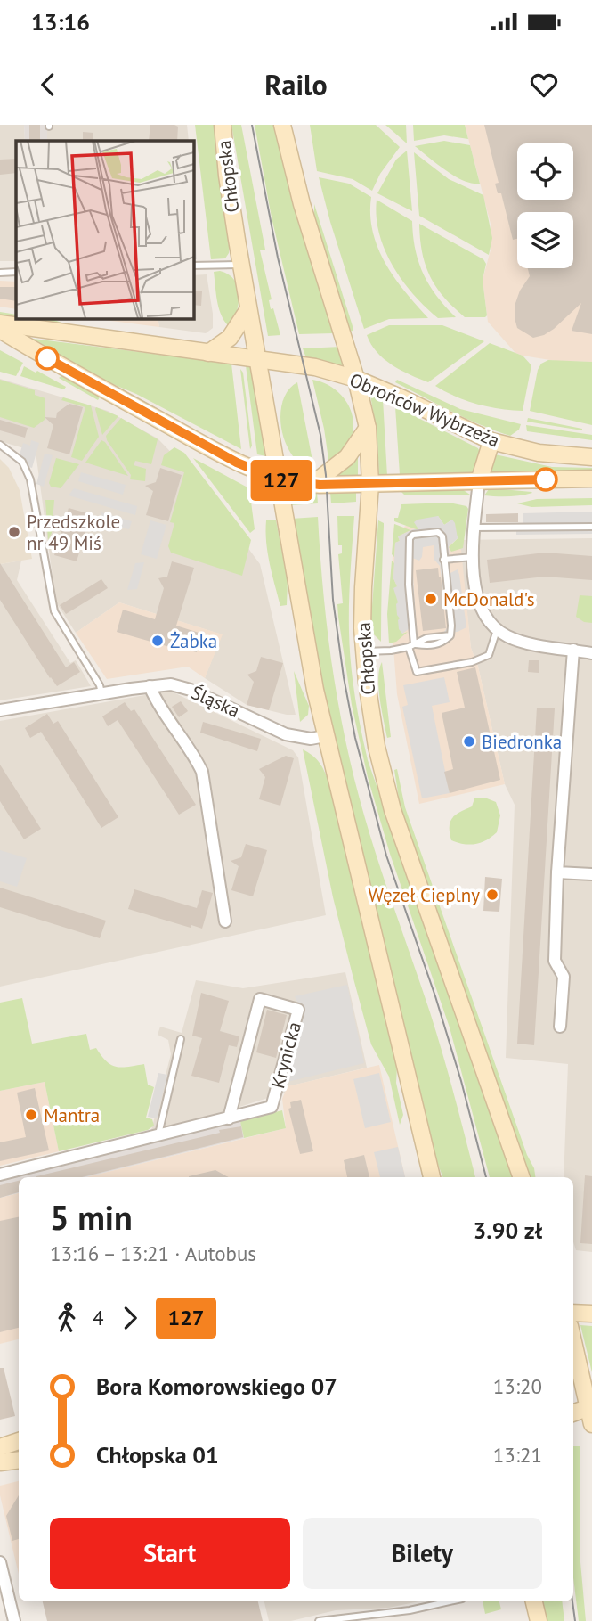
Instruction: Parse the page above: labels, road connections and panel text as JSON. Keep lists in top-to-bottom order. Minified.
{"streets":{"main road":["Chłopska","Obrońców Wybrzeża"],"street":["Śląska","Krynicka"]},"crossings":[["Chłopska","Obrońców Wybrzeża"],["Chłopska","Śląska"]],"places":["Przedszkole nr 49 Miś","McDonald's","Żabka","Biedronka","Węzeł Cieplny","Mantra"],"lines":["bus line 127"],"page":{"status":"13:16","header":"Railo","on_map":"127","heading":["5 min","13:16 – 13:21 · Autobus","3.90 zł"],"legs":["4","127"],"list":[{"name":"Bora Komorowskiego 07","value":"13:20"},{"name":"Chłopska 01","value":"13:21"}],"buttons":["Start","Bilety"]}}
